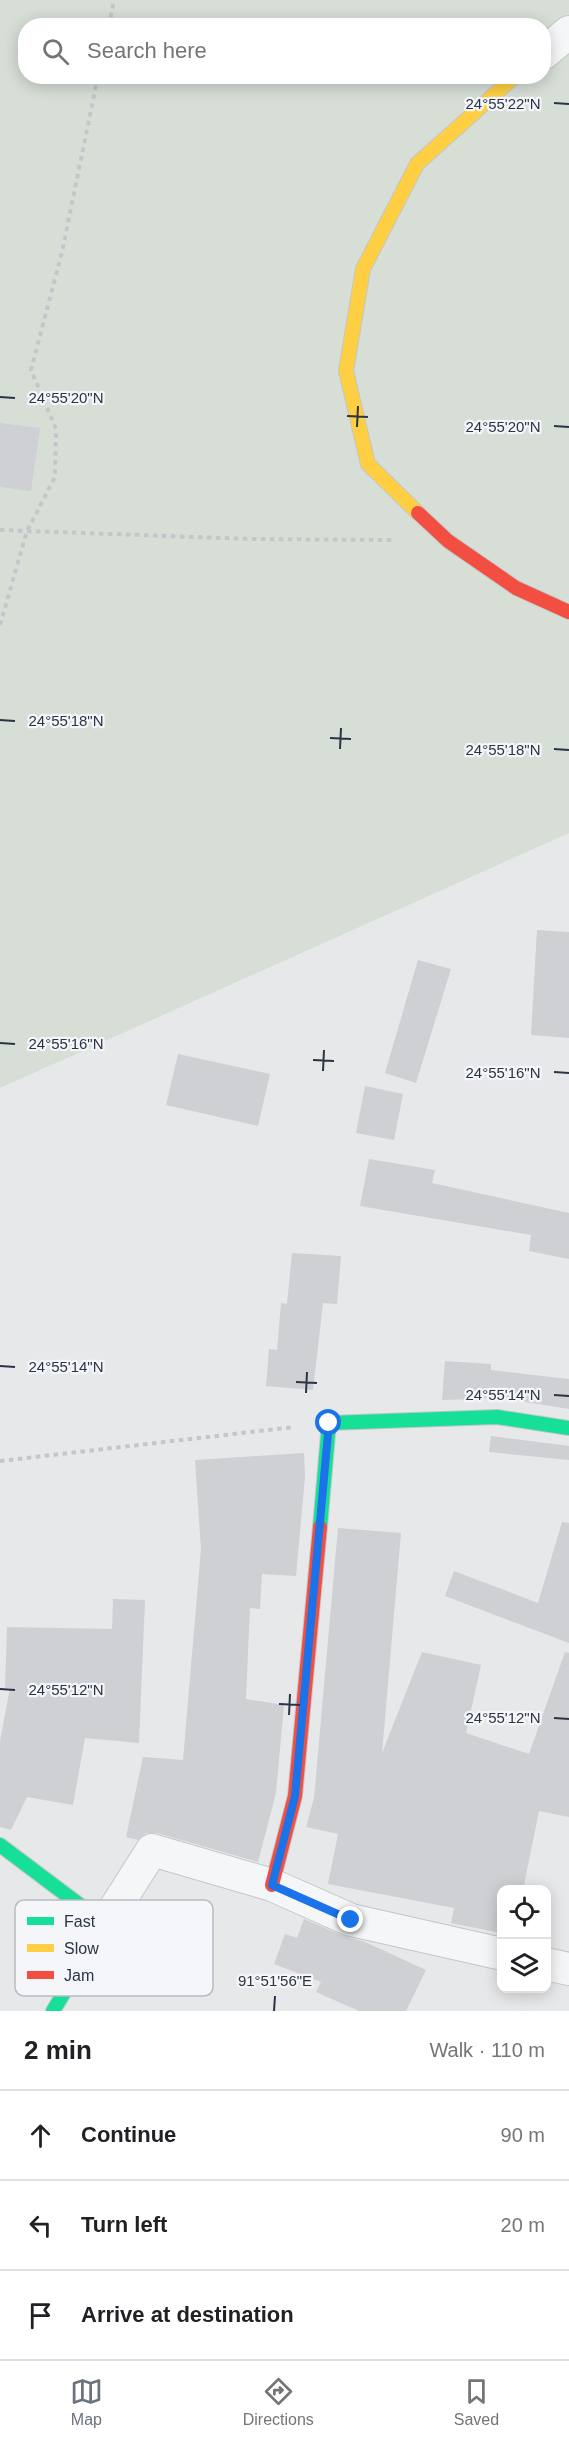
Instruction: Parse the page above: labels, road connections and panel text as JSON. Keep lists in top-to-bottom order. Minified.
{"legend":["Fast","Slow","Jam"],"page":{"search":"Search here","heading":["2 min","Walk · 110 m"],"list":[["Continue","90 m"],["Turn left","20 m"],"Arrive at destination"],"nav":["Map","Directions","Saved"]},"coordinates":["24°55'22\"N","24°55'20\"N","24°55'18\"N","24°55'16\"N","24°55'14\"N","24°55'12\"N","91°51'56\"E"]}
